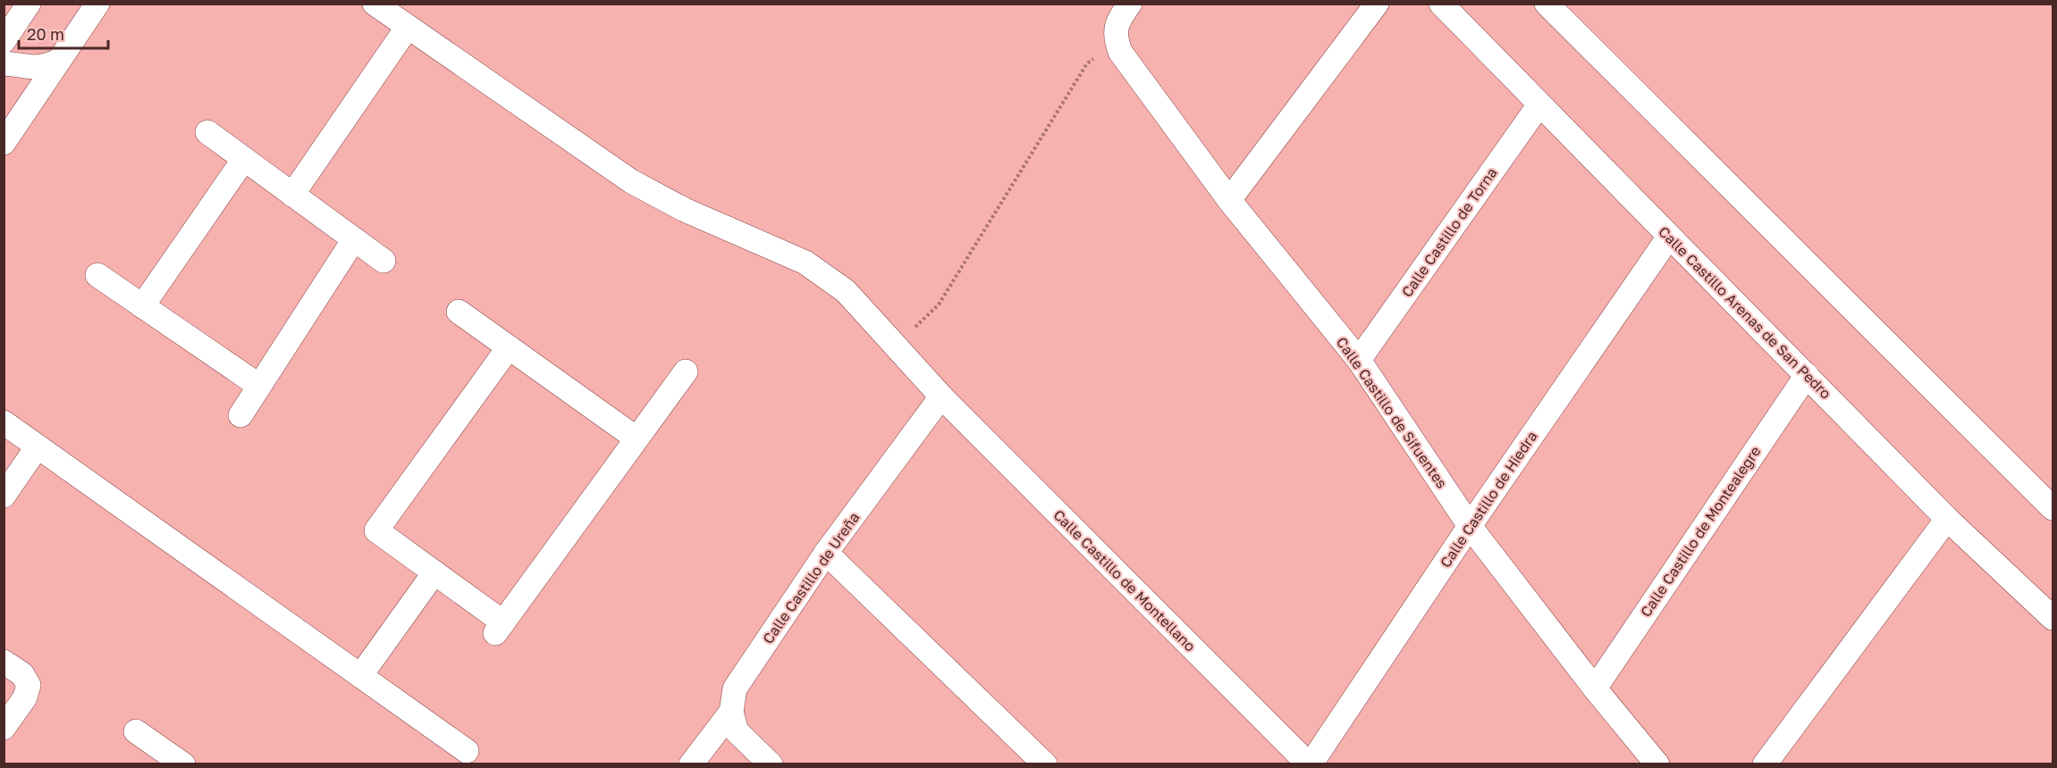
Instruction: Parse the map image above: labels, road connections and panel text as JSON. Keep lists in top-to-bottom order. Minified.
{"streets":{"street":["Calle Castillo de Torna","Calle Castillo Arenas de San Pedro","Calle Castillo de Sifuentes","Calle Castillo de Hiedra","Calle Castillo de Montealegre","Calle Castillo de Ureña","Calle Castillo de Montellano"]},"crossings":[["Calle Castillo de Torna","Calle Castillo Arenas de San Pedro"],["Calle Castillo de Torna","Calle Castillo de Sifuentes"],["Calle Castillo Arenas de San Pedro","Calle Castillo de Hiedra"],["Calle Castillo Arenas de San Pedro","Calle Castillo de Montealegre"],["Calle Castillo de Sifuentes","Calle Castillo de Hiedra"],["Calle Castillo de Sifuentes","Calle Castillo de Montealegre"],["Calle Castillo de Hiedra","Calle Castillo de Montellano"],["Calle Castillo de Ureña","Calle Castillo de Montellano"]],"scale_bar":"20 m"}
